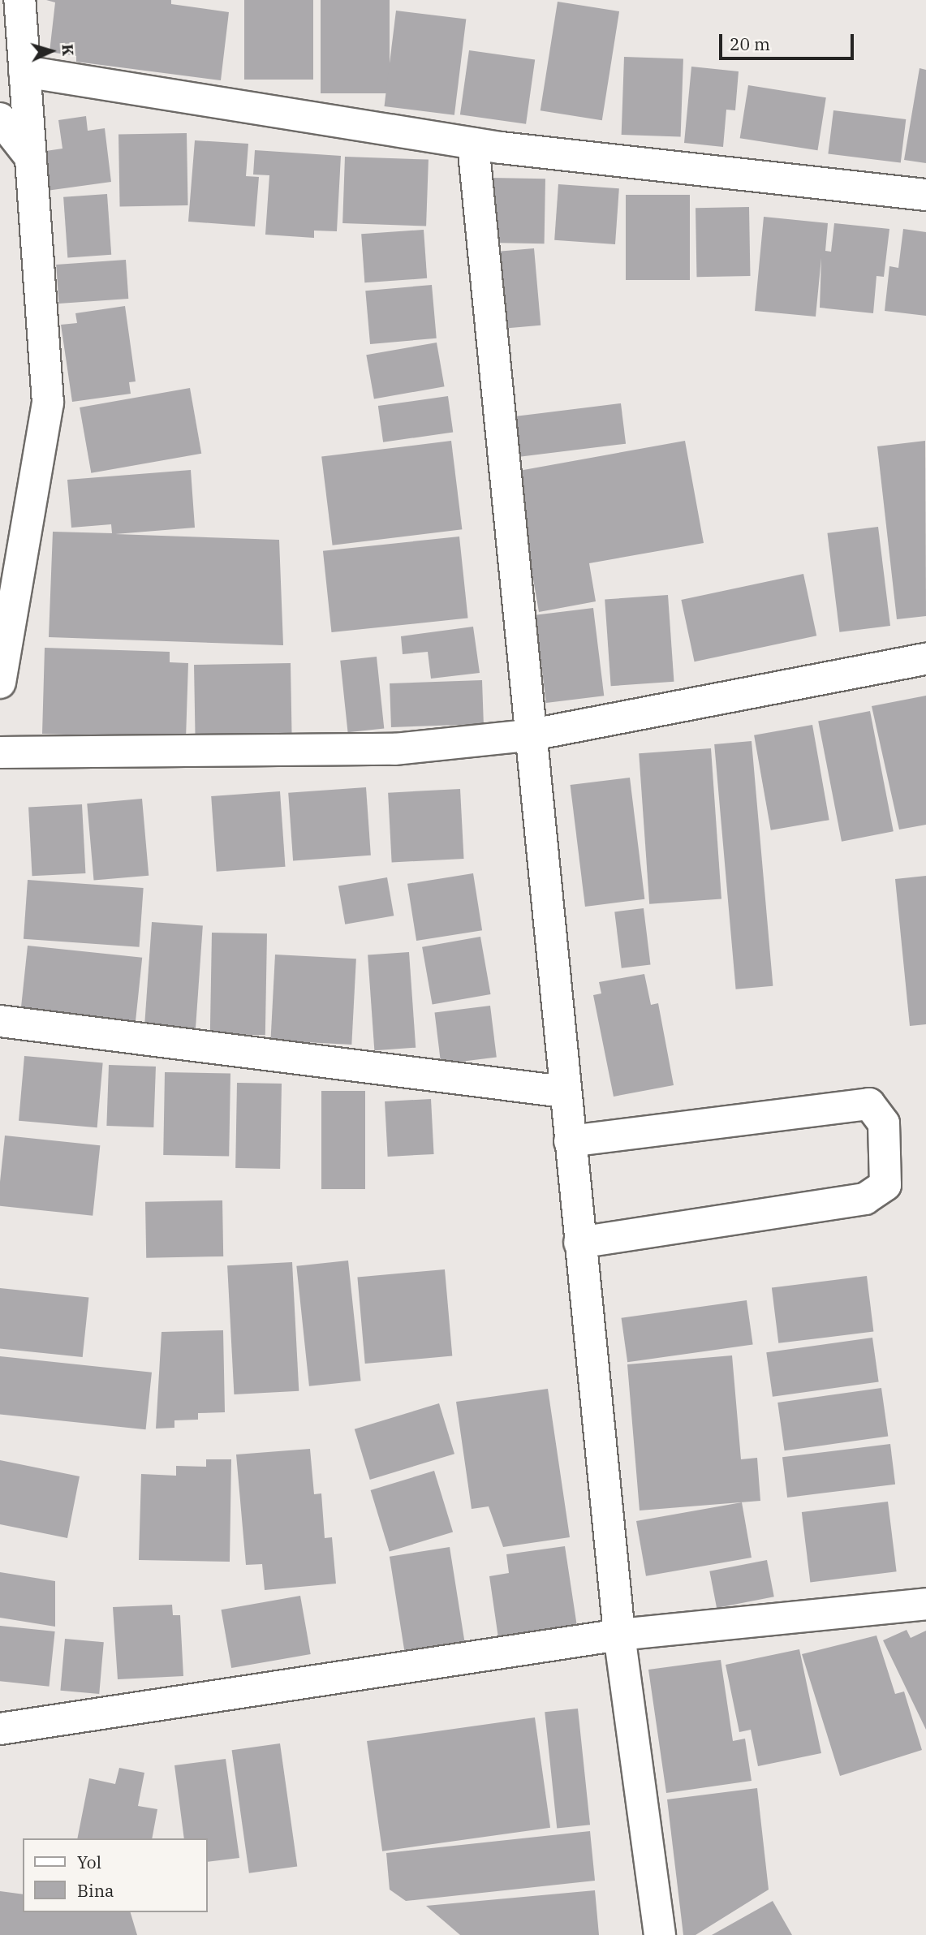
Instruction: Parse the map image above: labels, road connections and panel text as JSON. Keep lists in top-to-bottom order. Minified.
{"legend":["Yol","Bina"],"scale_bar":"20 m","north":"right"}
